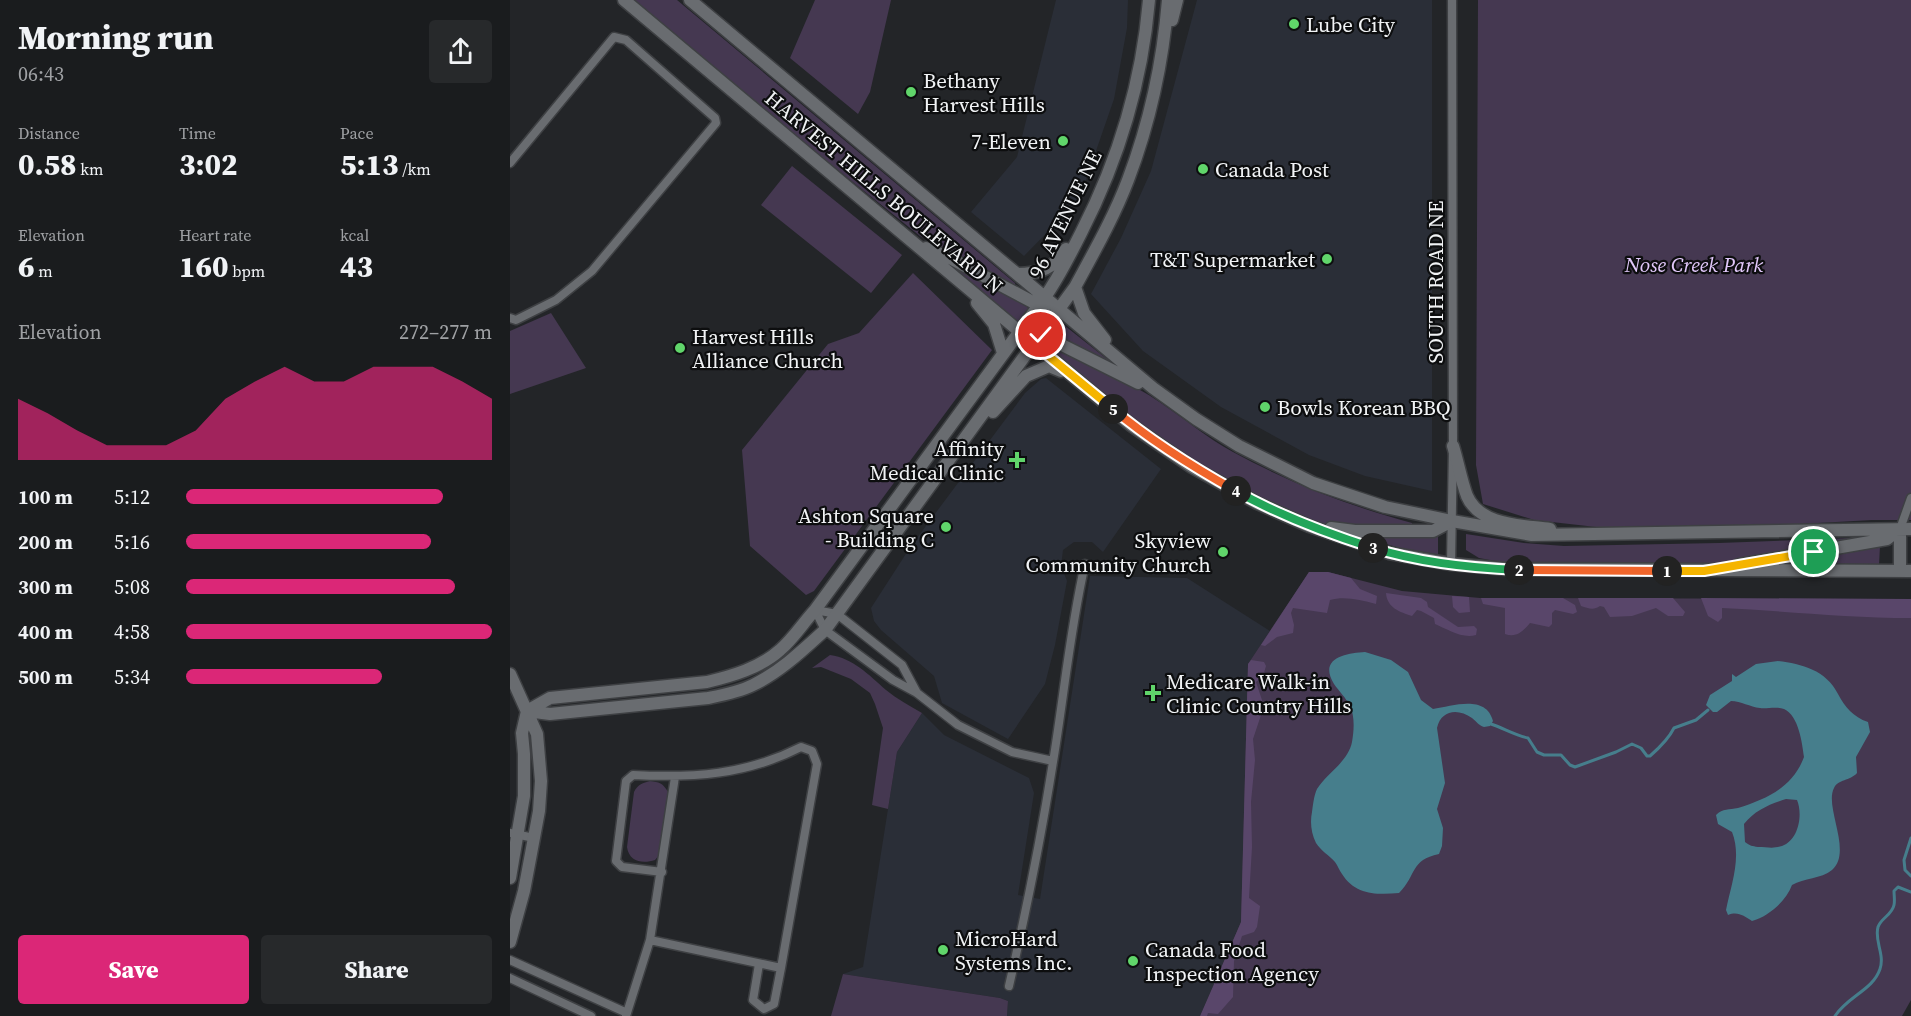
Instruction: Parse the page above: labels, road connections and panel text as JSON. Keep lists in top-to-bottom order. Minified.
{"streets":{"main road":["HARVEST HILLS BOULEVARD N","96 AVENUE NE"],"street":["SOUTH ROAD NE"]},"crossings":[["HARVEST HILLS BOULEVARD N","96 AVENUE NE"]],"parks":["Nose Creek Park"],"places":{"other":["Lube City","Bethany Harvest Hills","7-Eleven","Canada Post","T&T Supermarket","Harvest Hills Alliance Church","Bowls Korean BBQ","Ashton Square - Building C","Skyview Community Church","MicroHard Systems Inc.","Canada Food Inspection Agency"],"health":["Affinity Medical Clinic","Medicare Walk-in Clinic Country Hills"]},"page":{"heading":["Morning run","06:43"],"stats":[["Distance","0.58 km"],["Time","3:02"],["Pace","5:13 /km"],["Elevation","6 m"],["Heart rate","160 bpm"],["kcal","43"]],"chart":["Elevation","272–277 m"],"pins":["5","4","3","2","1"],"list":[{"name":"100 m","note":"5:12"},{"name":"200 m","note":"5:16"},{"name":"300 m","note":"5:08"},{"name":"400 m","note":"4:58"},{"name":"500 m","note":"5:34"}],"buttons":["Save","Share"]}}
